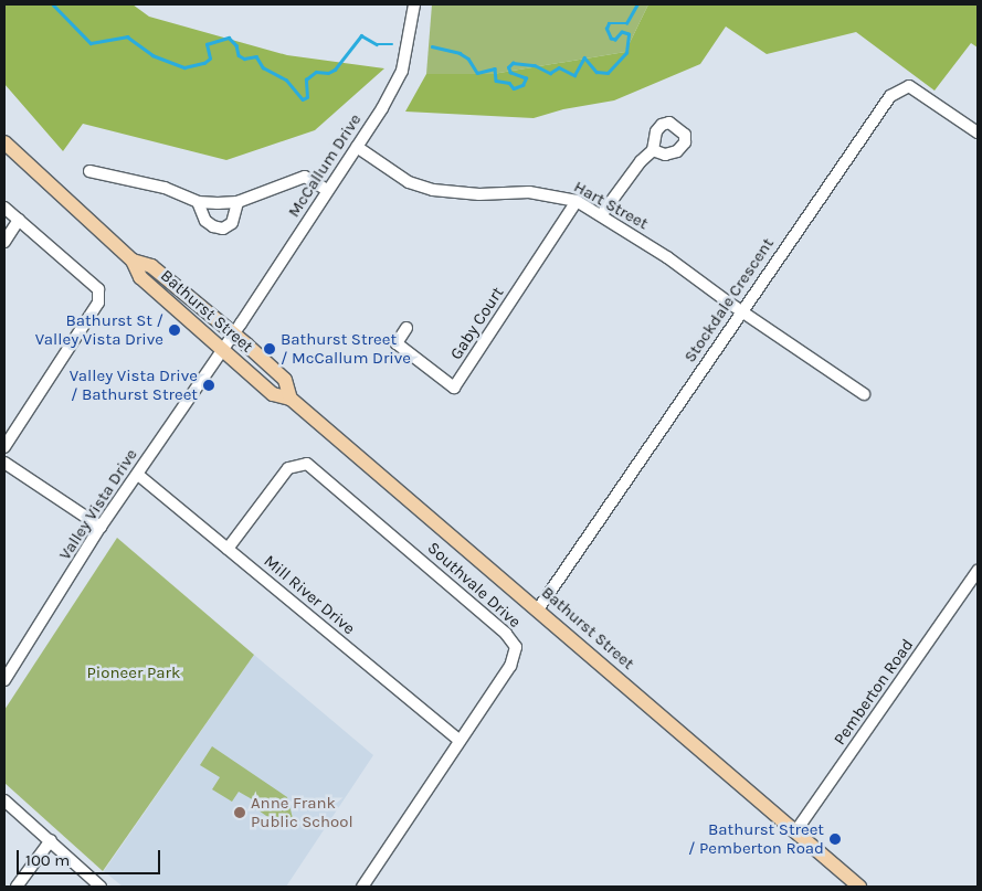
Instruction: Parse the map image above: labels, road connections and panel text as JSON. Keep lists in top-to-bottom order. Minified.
{"streets":{"main road":["Bathurst Street"],"street":["McCallum Drive","Hart Street","Stockdale Crescent","Gaby Court","Valley Vista Drive","Southvale Drive","Mill River Drive","Pemberton Road"]},"crossings":[["McCallum Drive","Hart Street"],["McCallum Drive","Bathurst Street"],["McCallum Drive","Valley Vista Drive"],["Hart Street","Stockdale Crescent"],["Hart Street","Gaby Court"],["Stockdale Crescent","Bathurst Street"],["Bathurst Street","Valley Vista Drive"],["Bathurst Street","Pemberton Road"],["Valley Vista Drive","Mill River Drive"],["Southvale Drive","Mill River Drive"]],"parks":["Pioneer Park"],"places":["Bathurst St / Valley Vista Drive","Bathurst Street / McCallum Drive","Valley Vista Drive / Bathurst Street","Anne Frank Public School","Bathurst Street / Pemberton Road"],"scale_bar":"100 m"}
